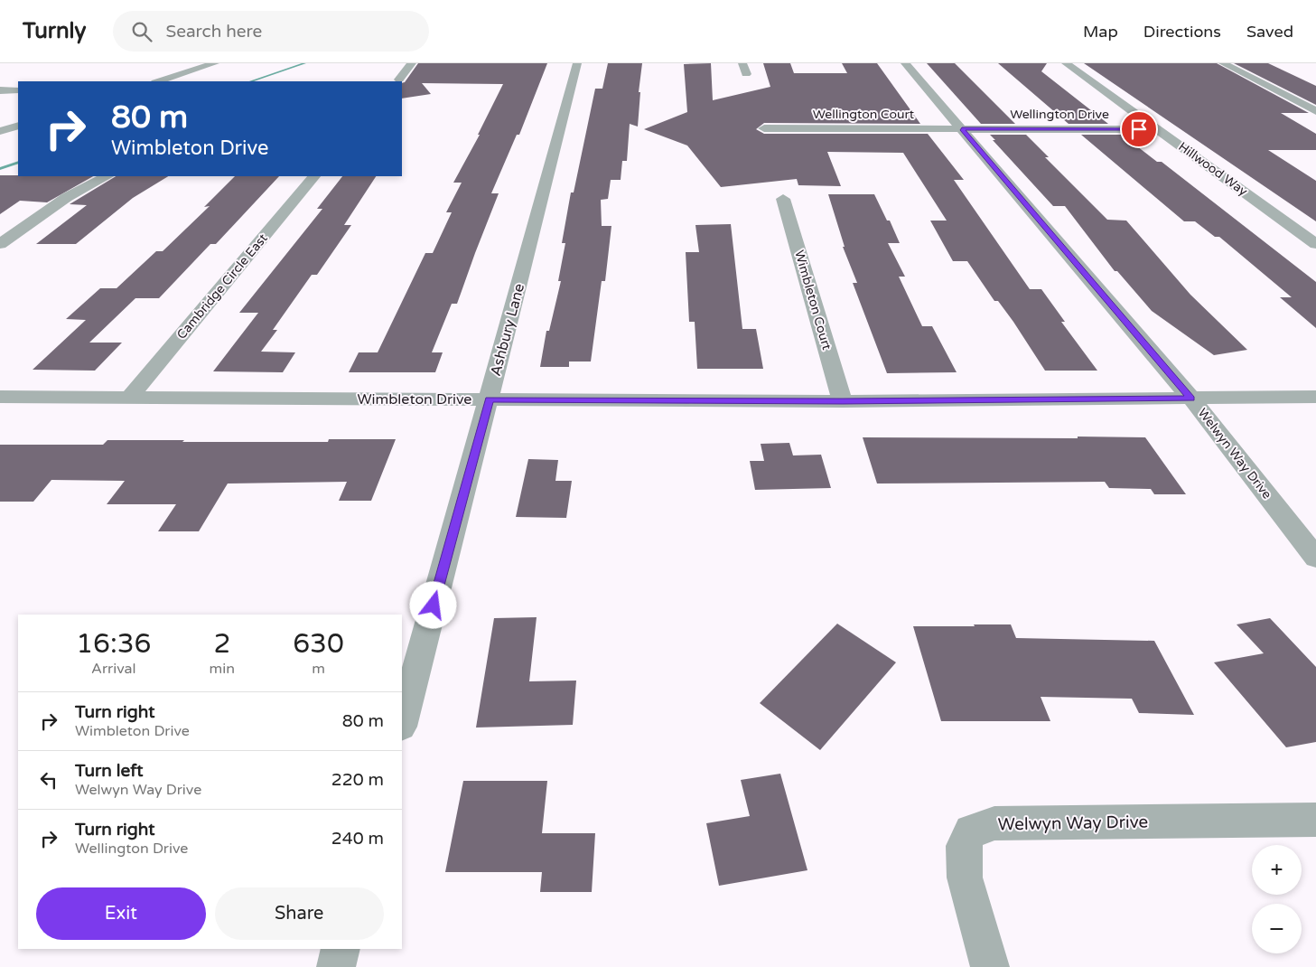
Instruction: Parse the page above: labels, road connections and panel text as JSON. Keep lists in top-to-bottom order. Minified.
{"streets":{"street":["Wellington Court","Wellington Drive","Hillwood Way","Cambridge Circle East","Wimbleton Court","Ashbury Lane","Wimbleton Drive","Welwyn Way Drive"]},"crossings":[["Wellington Court","Wellington Drive"],["Wellington Court","Welwyn Way Drive"],["Wellington Drive","Hillwood Way"],["Wellington Drive","Welwyn Way Drive"],["Cambridge Circle East","Wimbleton Drive"],["Wimbleton Court","Wimbleton Drive"],["Ashbury Lane","Wimbleton Drive"],["Wimbleton Drive","Welwyn Way Drive"]],"page":{"header":"Turnly","search":"Search here","nav":["Map","Directions","Saved"],"turn":["80 m","Wimbleton Drive"],"eta":["16:36","Arrival","2","min","630","m"],"list":[{"name":"Turn right","note":"Wimbleton Drive","value":"80 m"},{"name":"Turn left","note":"Welwyn Way Drive","value":"220 m"},{"name":"Turn right","note":"Wellington Drive","value":"240 m"}],"map_buttons":["+","−"],"buttons":["Exit","Share"]}}
